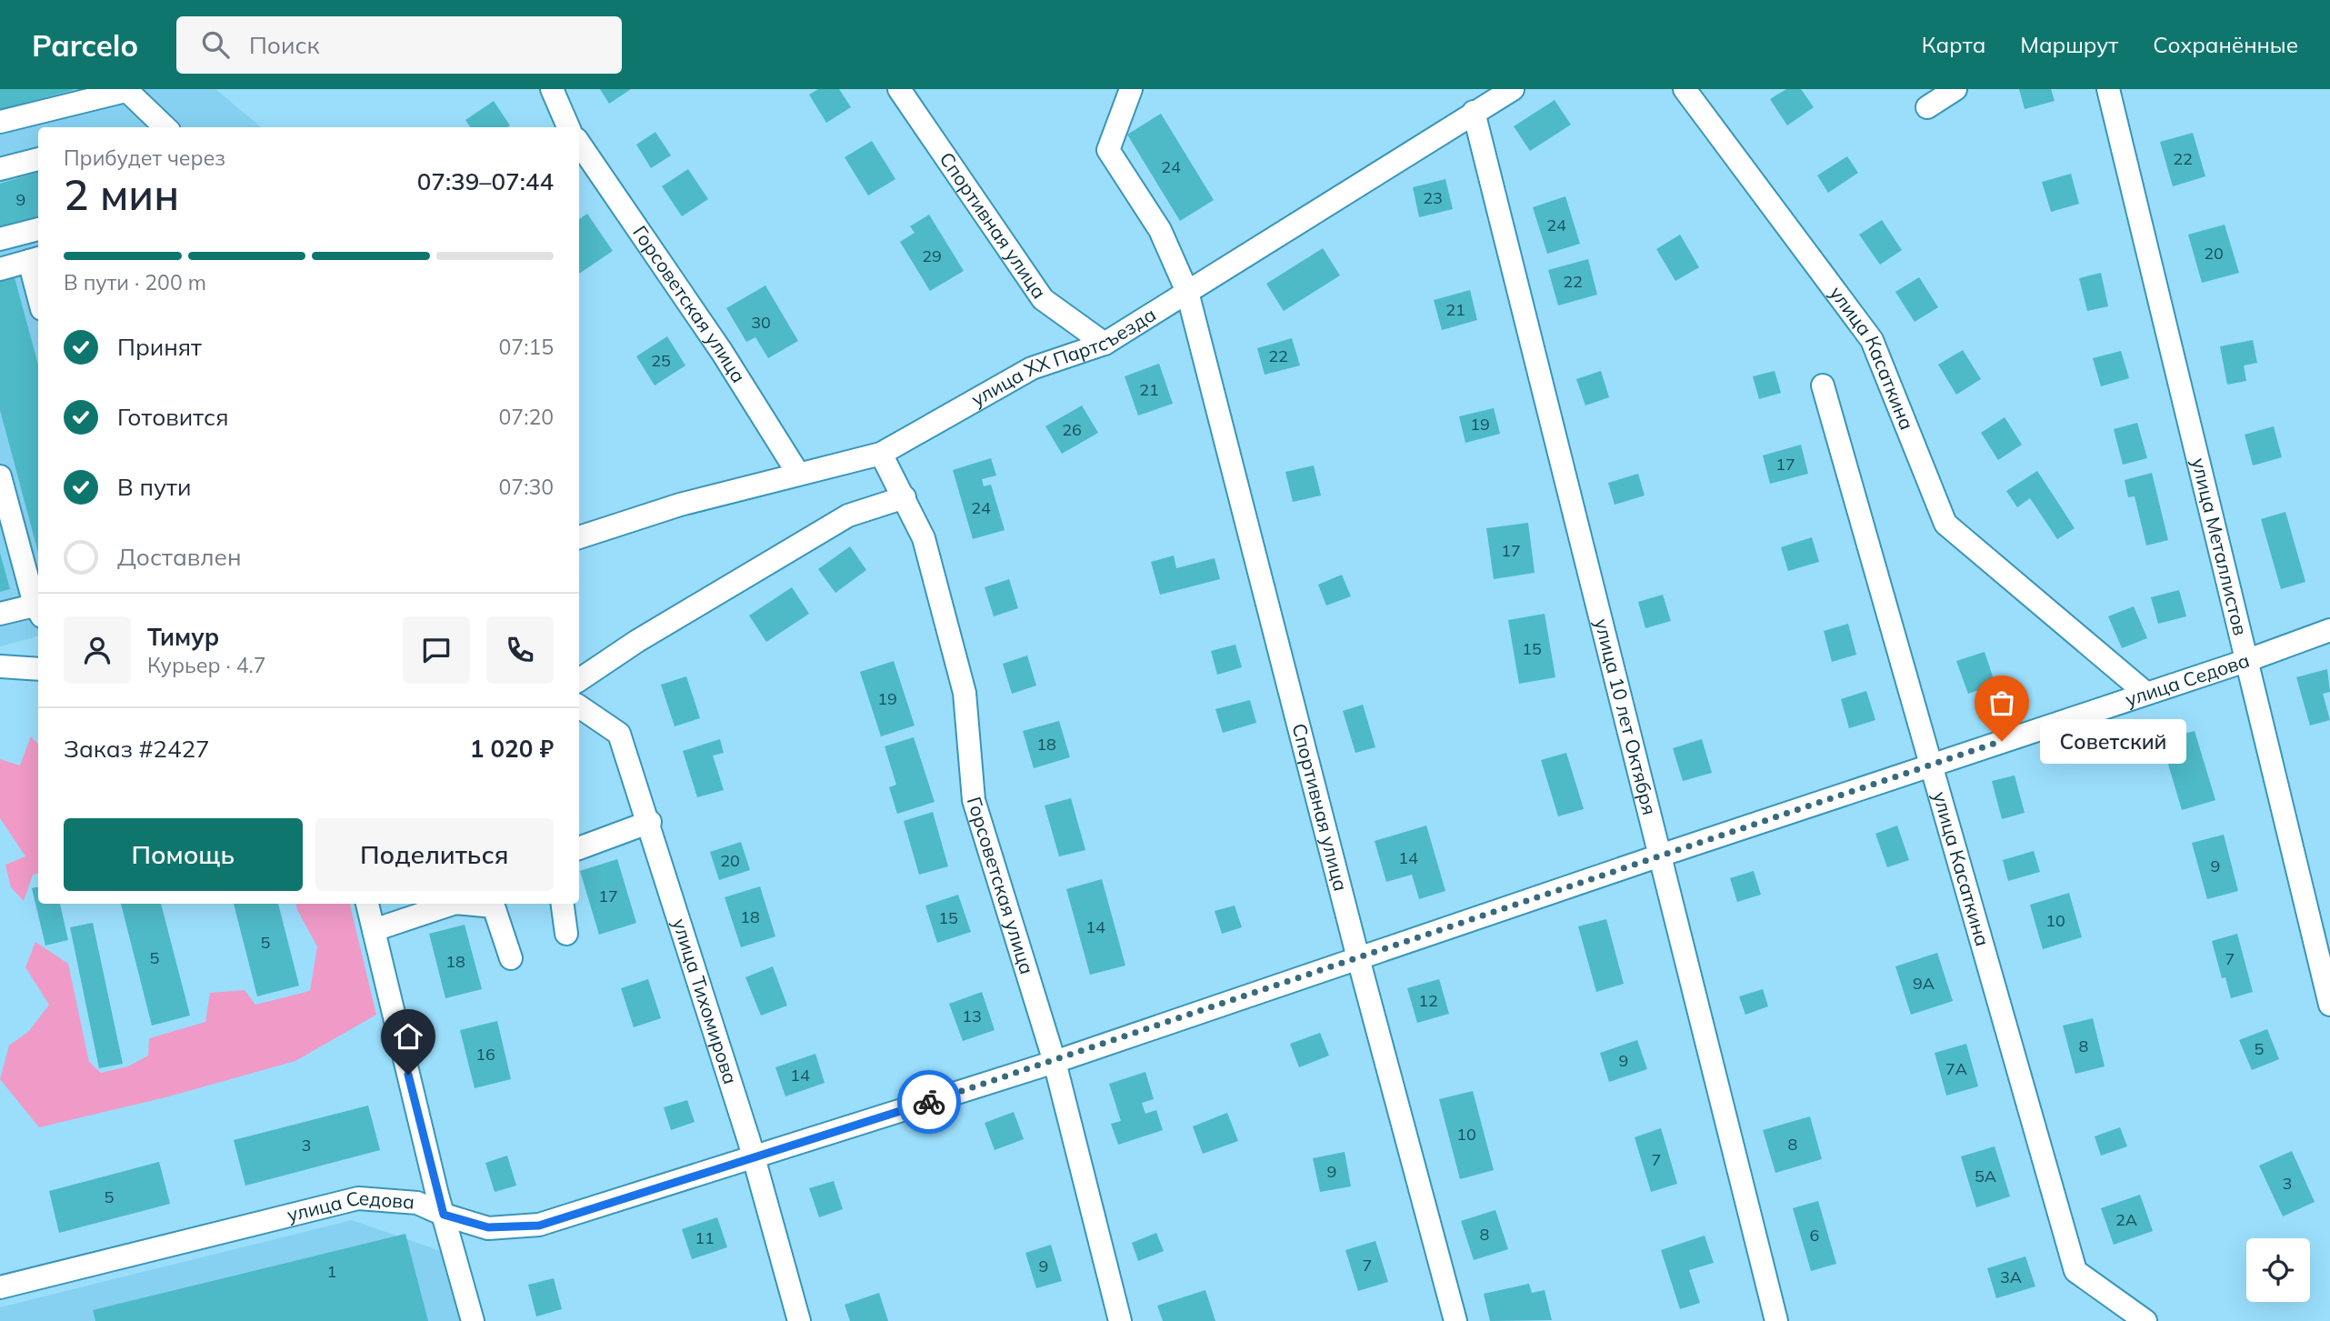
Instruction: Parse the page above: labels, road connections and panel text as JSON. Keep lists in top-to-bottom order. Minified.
{"streets":{"street":["Спортивная улица","Горсоветская улица","улица XX Партсъезда","улица Касаткина","улица Металлистов","улица Седова","улица 10 лет Октября","улица Тихомирова"]},"crossings":[["Спортивная улица","улица XX Партсъезда"],["Спортивная улица","улица Седова"],["Горсоветская улица","улица XX Партсъезда"],["Горсоветская улица","улица Седова"],["улица XX Партсъезда","улица 10 лет Октября"],["улица Касаткина","улица Седова"],["улица Металлистов","улица Седова"],["улица Седова","улица 10 лет Октября"],["улица Седова","улица Тихомирова"]],"places":["Советский"],"house_numbers":["22","24","23","9","24","20","29","22","21","30","22","25","21","19","26","17","24","17","15","19","18","14","20","9","17","18","15","10","14","5","5","7","18","9А","12","13","8","5","16","9","7А","14","10","8","3","7","9","5А","3","5","2А","8","6","11","7","9","1","3А"],"page":{"header":"Parcelo","search":"Поиск","nav":["Карта","Маршрут","Сохранённые"],"heading":["2 мин","Прибудет через","07:39–07:44"],"panel":["Тимур","Курьер · 4.7","Заказ #2427","1 020 ₽"],"bar":"В пути · 200 m","list":[["Принят","07:15"],["Готовится","07:20"],["В пути","07:30"],"Доставлен"],"bubble":"Советский","buttons":["Помощь","Поделиться"]}}
